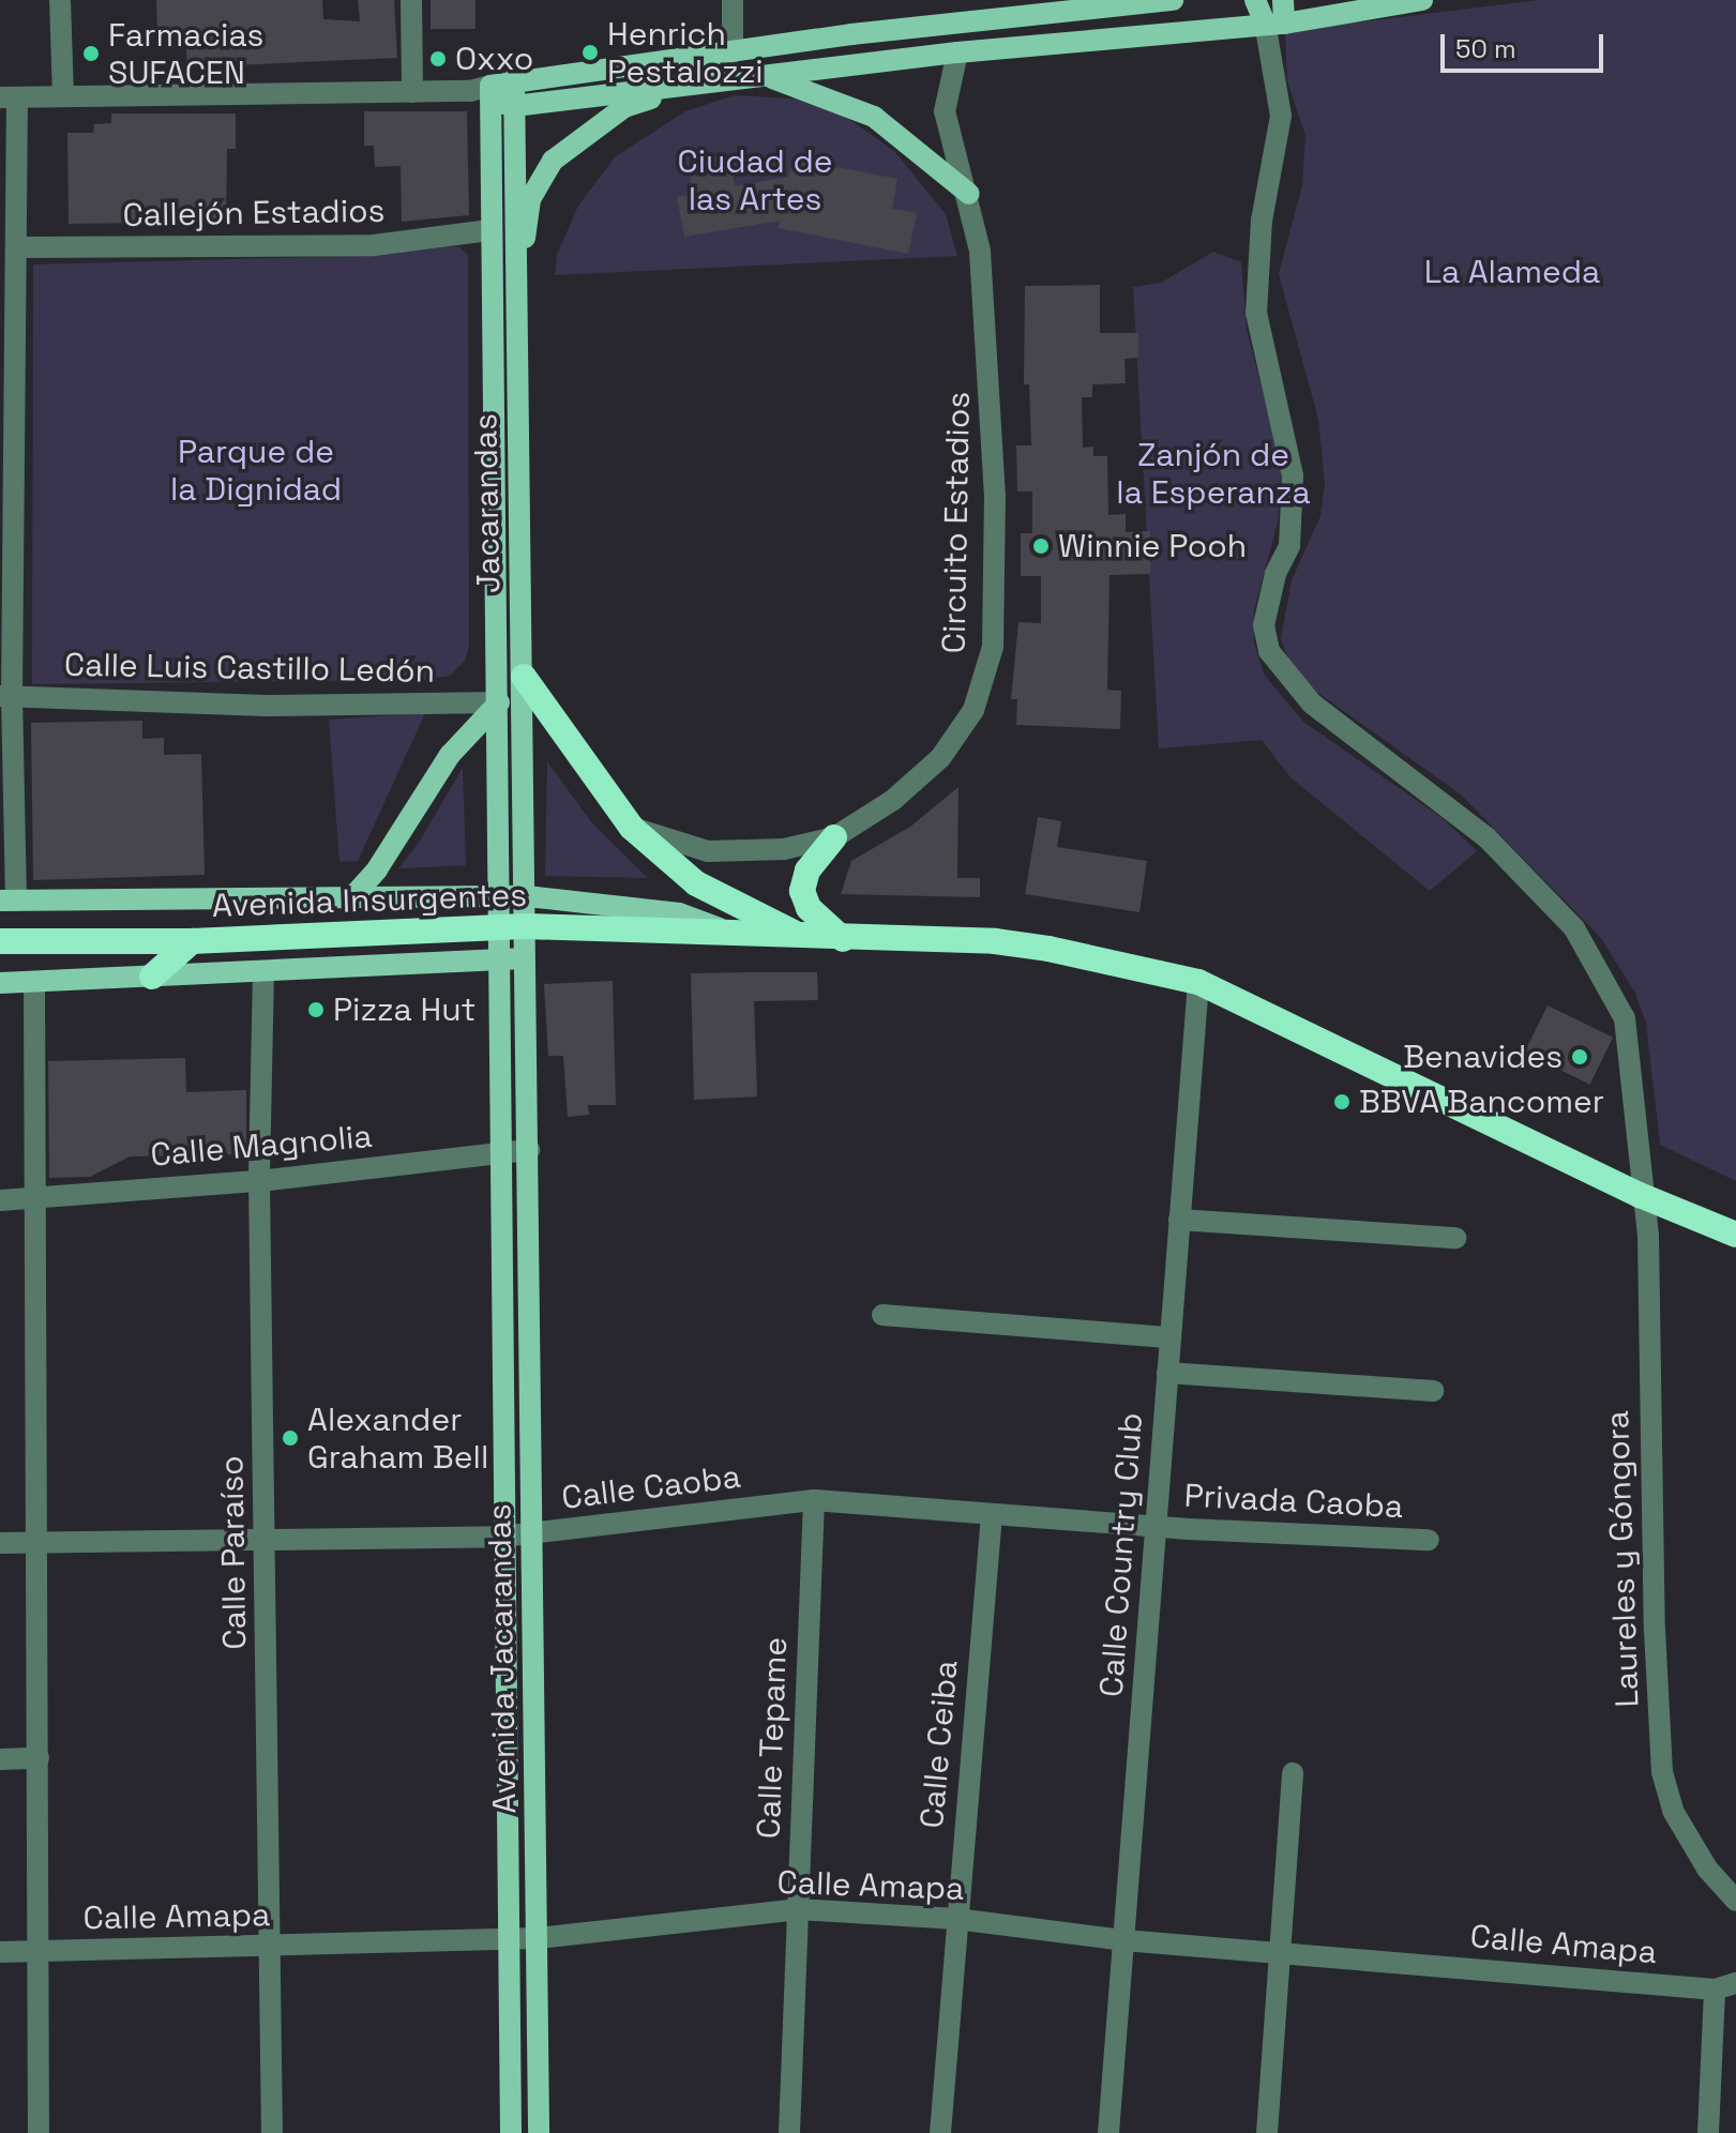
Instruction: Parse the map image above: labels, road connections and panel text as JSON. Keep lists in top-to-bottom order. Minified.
{"streets":{"highway":["Avenida Insurgentes"],"main road":["Jacarandas","Avenida Jacarandas"],"street":["Callejón Estadios","Circuito Estadios","Calle Luis Castillo Ledón","Calle Magnolia","Calle Caoba","Privada Caoba","Calle Paraíso","Calle Country Club","Laureles y Góngora","Calle Tepame","Calle Ceiba","Calle Amapa"]},"crossings":[["Callejón Estadios","Jacarandas"],["Jacarandas","Calle Luis Castillo Ledón"],["Jacarandas","Avenida Insurgentes"],["Jacarandas","Avenida Jacarandas"],["Avenida Insurgentes","Calle Country Club"],["Avenida Insurgentes","Laureles y Góngora"],["Avenida Insurgentes","Avenida Jacarandas"],["Calle Magnolia","Calle Paraíso"],["Calle Magnolia","Avenida Jacarandas"],["Calle Caoba","Privada Caoba"],["Calle Caoba","Calle Paraíso"],["Calle Caoba","Calle Country Club"],["Calle Caoba","Avenida Jacarandas"],["Calle Caoba","Calle Tepame"],["Calle Caoba","Calle Ceiba"],["Privada Caoba","Calle Country Club"],["Calle Paraíso","Calle Amapa"],["Calle Country Club","Calle Amapa"],["Avenida Jacarandas","Calle Amapa"],["Calle Tepame","Calle Amapa"],["Calle Ceiba","Calle Amapa"]],"parks":["Ciudad de las Artes","La Alameda","Parque de la Dignidad","Zanjón de la Esperanza"],"places":["Henrich Pestalozzi","Farmacias SUFACEN","Oxxo","Winnie Pooh","Pizza Hut","Benavides","BBVA Bancomer","Alexander Graham Bell"],"scale_bar":"50 m"}
